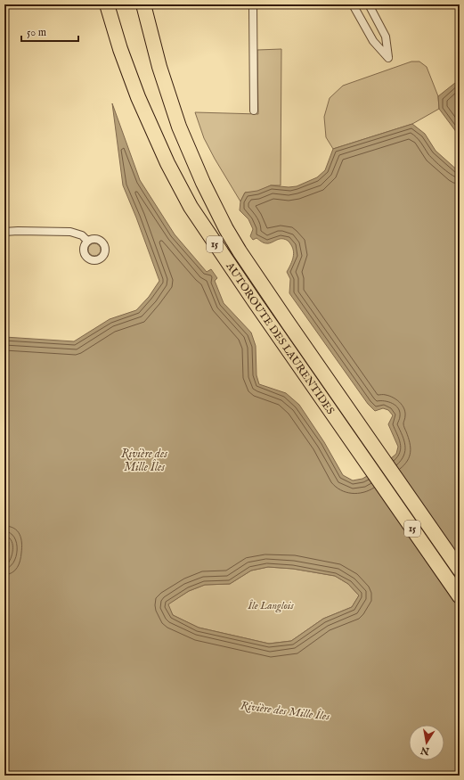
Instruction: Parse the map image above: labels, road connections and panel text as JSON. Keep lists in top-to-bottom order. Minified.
{"streets":{"highway":["15","AUTOROUTE DES LAURENTIDES"]},"water":["Rivière des Mille Îles"],"parks":["Île Langlois"],"scale_bar":"50 m","north":"bottom"}
